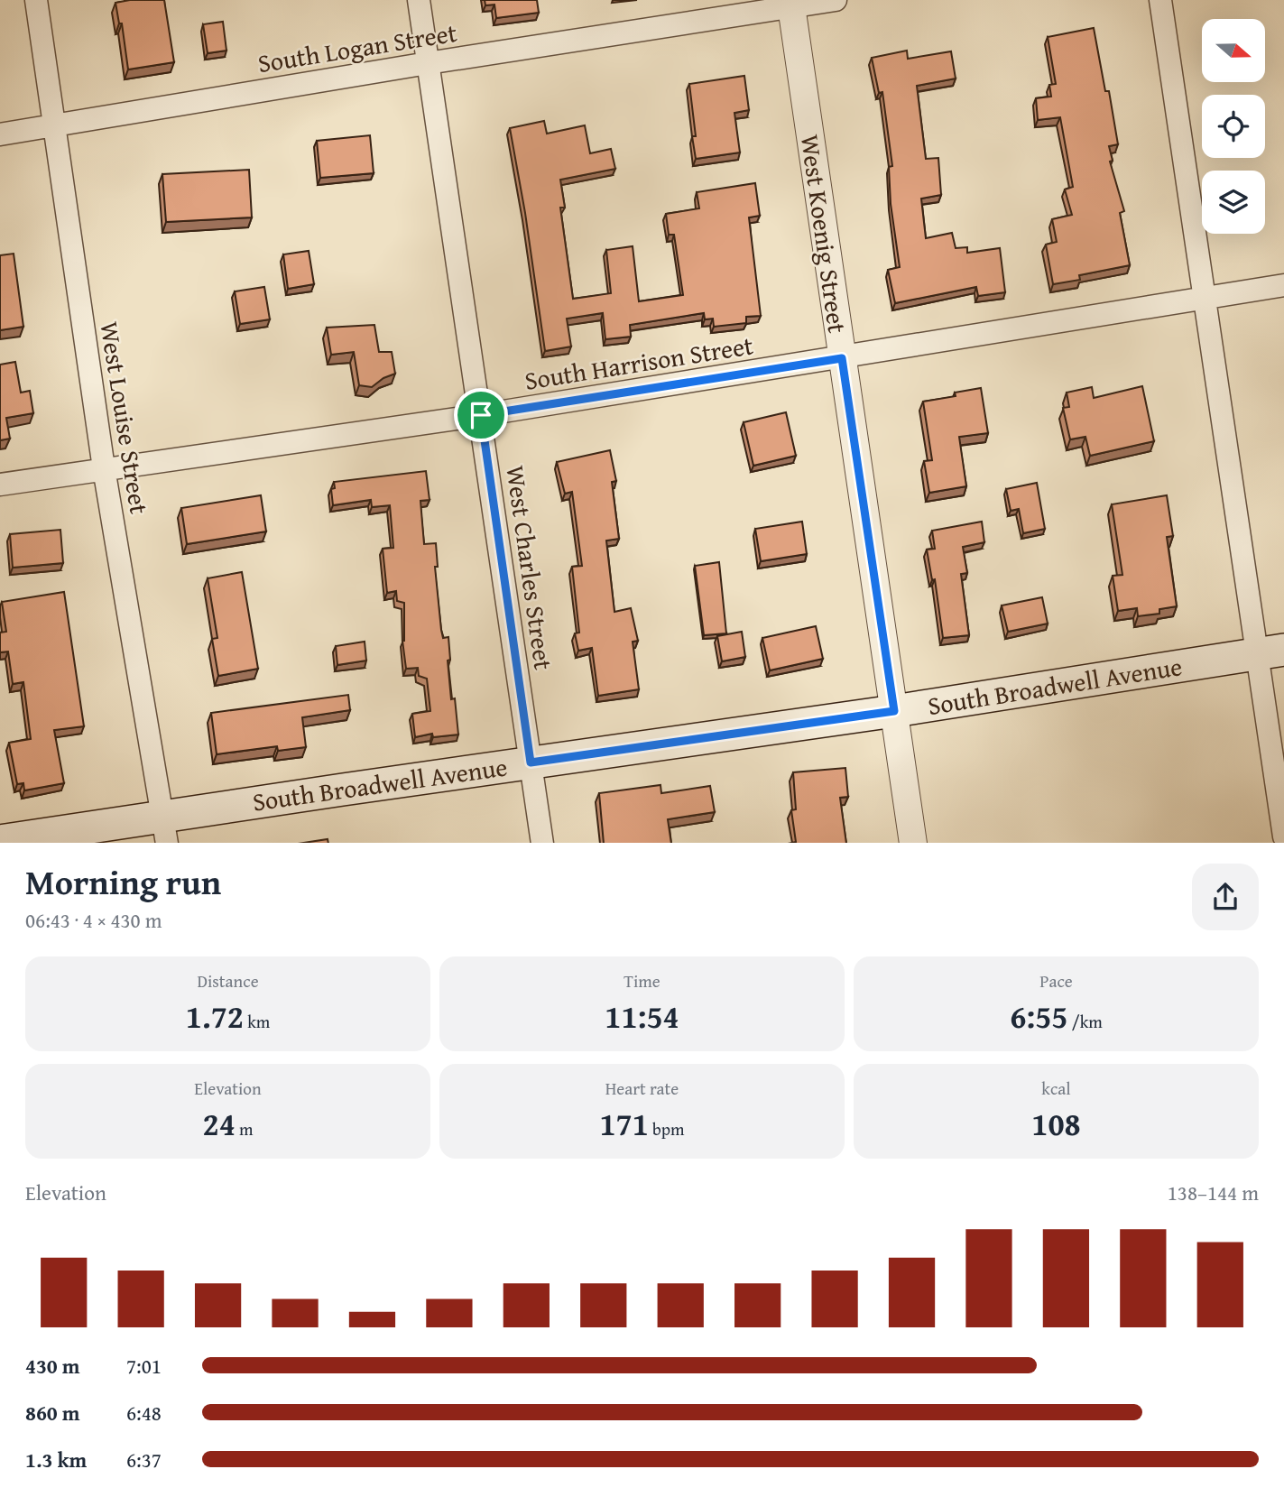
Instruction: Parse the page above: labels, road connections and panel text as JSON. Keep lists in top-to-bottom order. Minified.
{"streets":{"main road":["South Broadwell Avenue"],"street":["South Logan Street","West Koenig Street","South Harrison Street","West Louise Street","West Charles Street"]},"crossings":[["South Logan Street","West Koenig Street"],["South Logan Street","West Louise Street"],["South Logan Street","West Charles Street"],["West Koenig Street","South Harrison Street"],["West Koenig Street","South Broadwell Avenue"],["South Harrison Street","West Louise Street"],["South Harrison Street","West Charles Street"],["West Louise Street","South Broadwell Avenue"],["West Charles Street","South Broadwell Avenue"]],"north":"right","page":{"heading":["Morning run","06:43 · 4 × 430 m"],"stats":[["Distance","1.72 km"],["Time","11:54"],["Pace","6:55 /km"],["Elevation","24 m"],["Heart rate","171 bpm"],["kcal","108"]],"chart":["Elevation","138–144 m"],"list":[{"name":"430 m","note":"7:01"},{"name":"860 m","note":"6:48"},{"name":"1.3 km","note":"6:37"}]}}
